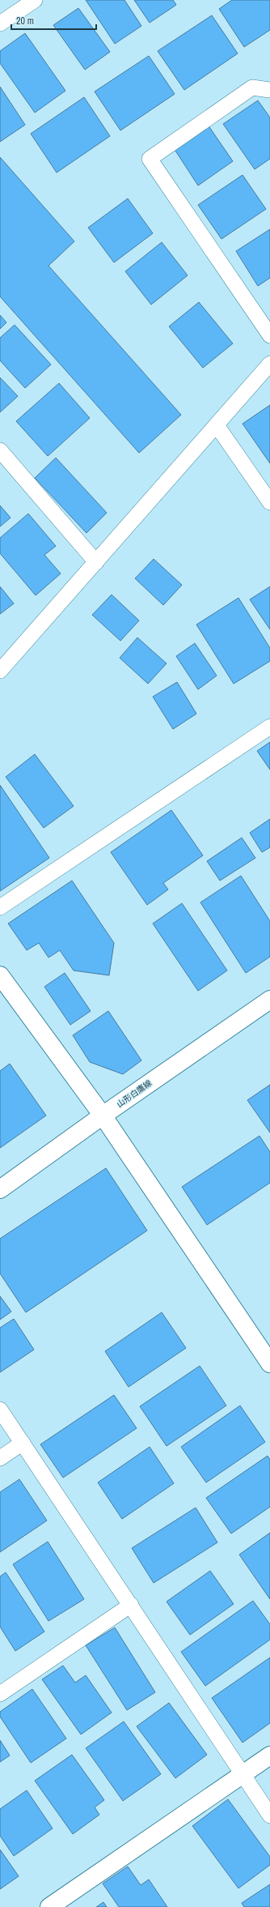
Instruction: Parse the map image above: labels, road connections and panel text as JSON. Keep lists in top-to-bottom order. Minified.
{"streets":{"street":["山形白鷹線"]},"scale_bar":"20 m"}
